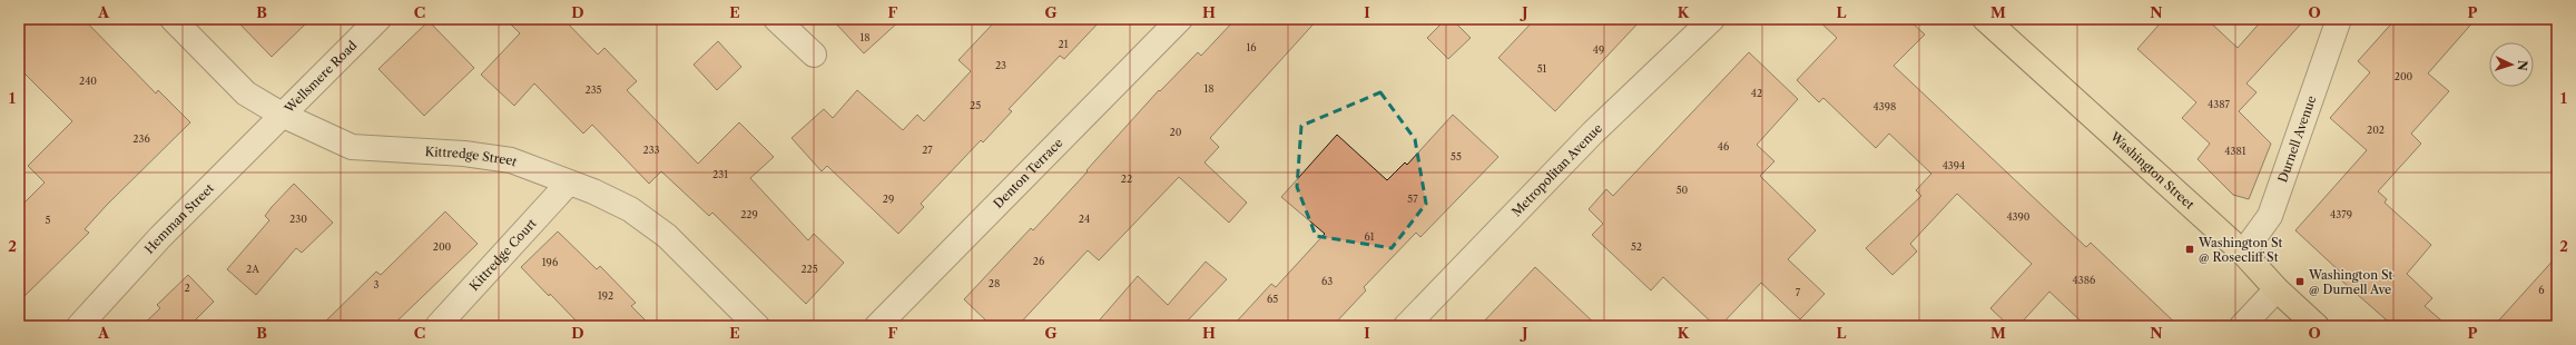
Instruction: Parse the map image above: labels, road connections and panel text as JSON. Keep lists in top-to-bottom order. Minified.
{"streets":{"main road":["Washington Street"],"street":["Wellsmere Road","Durnell Avenue","Kittredge Street","Metropolitan Avenue","Denton Terrace","Hemman Street","Kittredge Court"]},"crossings":[["Wellsmere Road","Kittredge Street"],["Wellsmere Road","Hemman Street"],["Durnell Avenue","Washington Street"],["Kittredge Street","Hemman Street"],["Kittredge Street","Kittredge Court"]],"places":{"transit":["Washington St @ Rosecliff St","Washington St @ Durnell Ave"]},"house_numbers":["18","21","16","49","23","51","200","240","18","235","42","4387","25","4398","202","20","236","46","233","27","4381","55","4394","231","22","50","29","57","229","4379","4390","230","24","5","61","200","52","26","196","2A","225","4386","63","28","3","2","6","7","192","65"],"north":"right","grid":{"columns":["A","B","C","D","E","F","G","H","I","J","K","L","M","N","O","P"],"rows":["1","2"]}}
